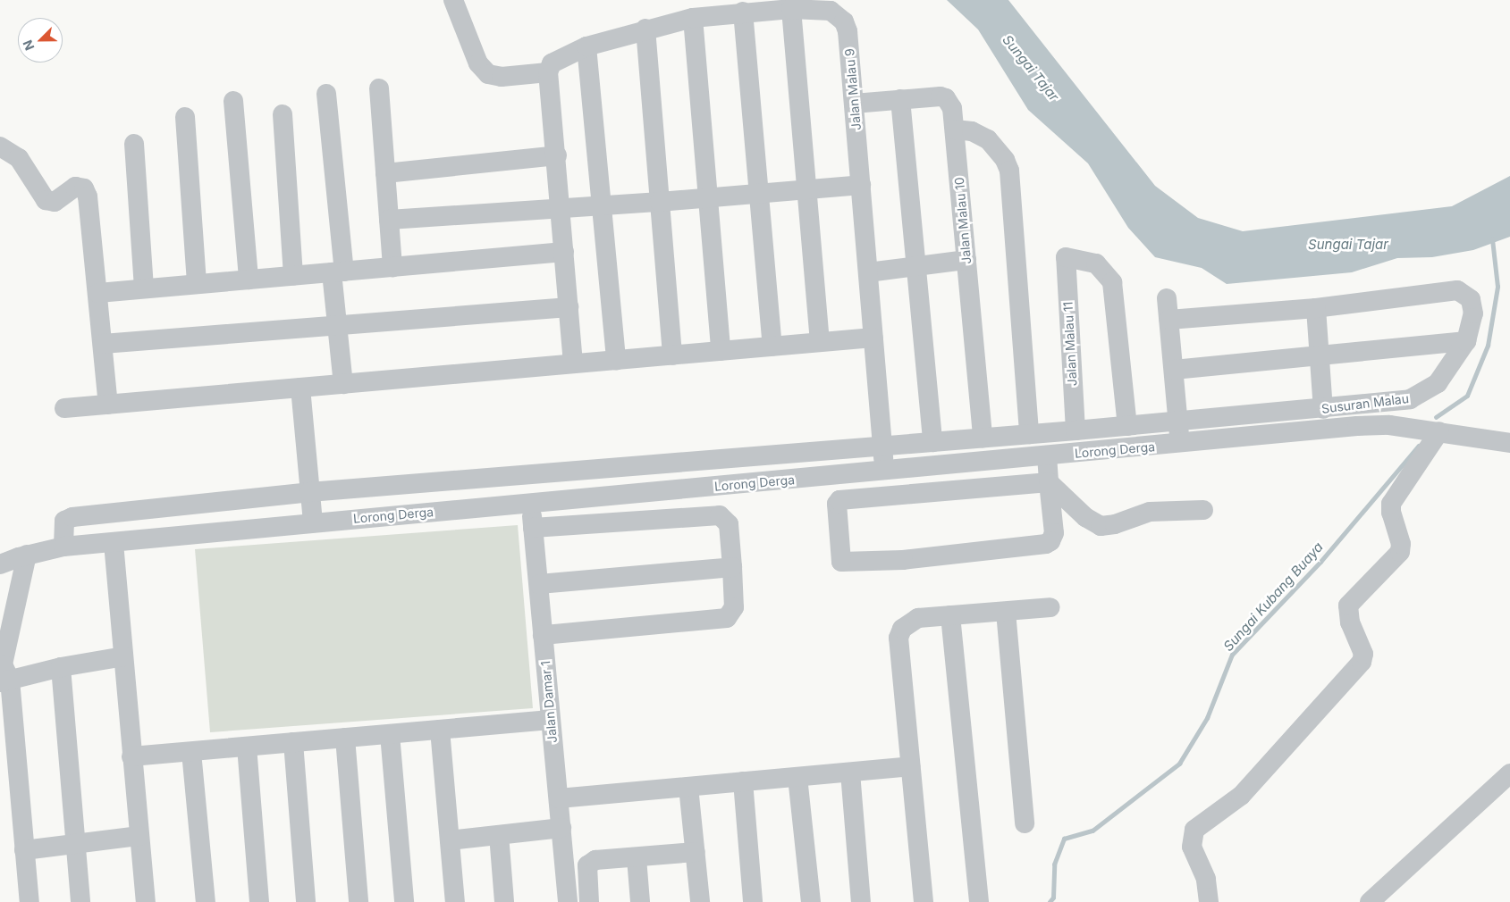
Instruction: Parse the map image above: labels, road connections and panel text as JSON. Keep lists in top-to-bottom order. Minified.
{"streets":{"street":["Jalan Malau 9","Jalan Malau 10","Jalan Malau 11","Susuran Malau","Lorong Derga","Jalan Damar 1"]},"crossings":[["Jalan Malau 9","Jalan Malau 10"],["Jalan Malau 9","Susuran Malau"],["Jalan Malau 9","Lorong Derga"],["Jalan Malau 10","Susuran Malau"],["Jalan Malau 11","Susuran Malau"],["Susuran Malau","Lorong Derga"],["Lorong Derga","Jalan Damar 1"]],"water":["Sungai Tajar","Sungai Kubang Buaya"],"north":"bottom left"}
